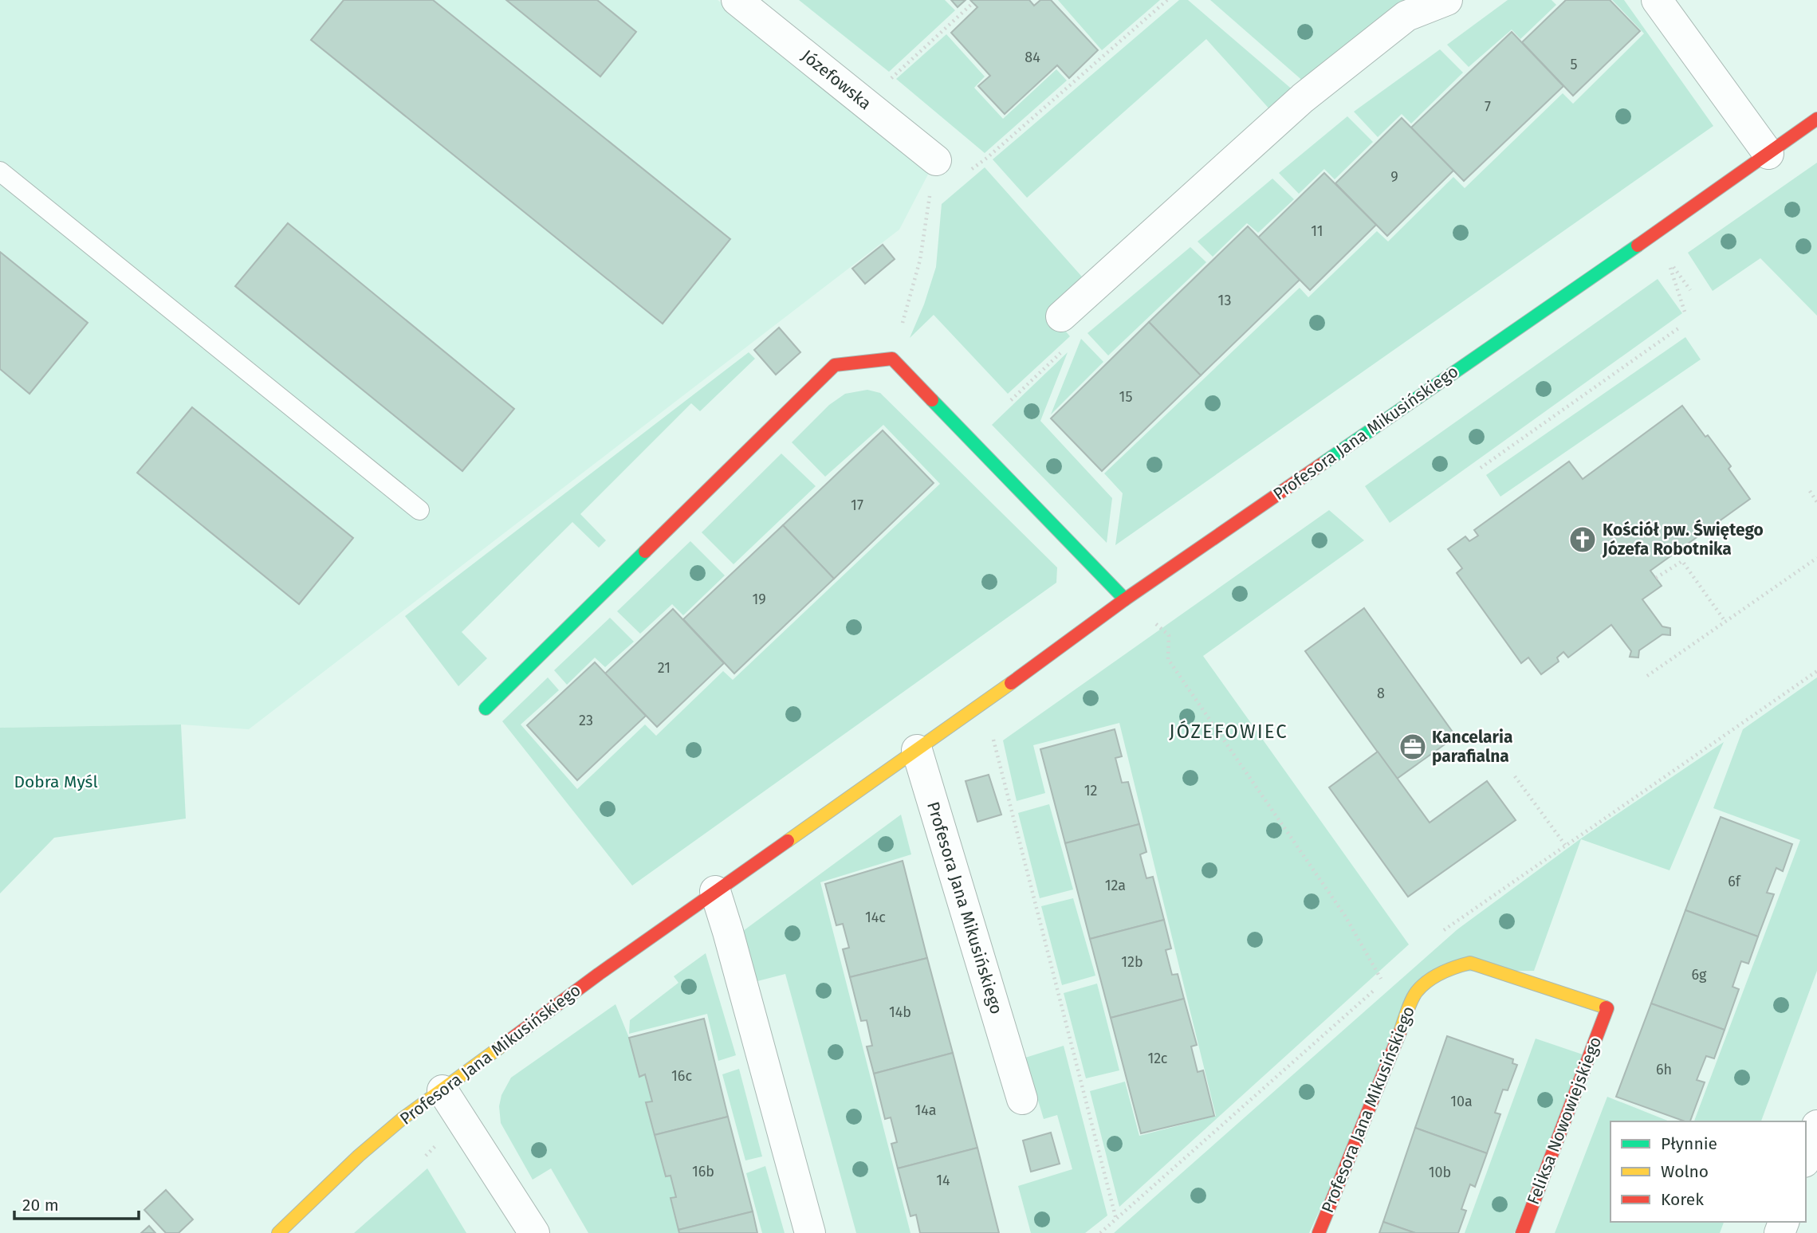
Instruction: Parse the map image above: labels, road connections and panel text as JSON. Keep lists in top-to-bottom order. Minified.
{"streets":{"street":["Józefowska","Profesora Jana Mikusińskiego","Feliksa Nowowiejskiego"]},"crossings":[["Profesora Jana Mikusińskiego","Feliksa Nowowiejskiego"]],"districts":["JÓZEFOWIEC"],"parks":["Dobra Myśl"],"places":{"church":["Kościół pw. Świętego Józefa Robotnika"],"office":["Kancelaria parafialna"]},"house_numbers":["84","5","7","9","11","13","15","17","19","21","8","23","12","6f","12a","14c","12b","6g","14b","12c","6h","16c","10a","14a","16b","10b","14"],"legend":["Płynnie","Wolno","Korek"],"scale_bar":"20 m"}
